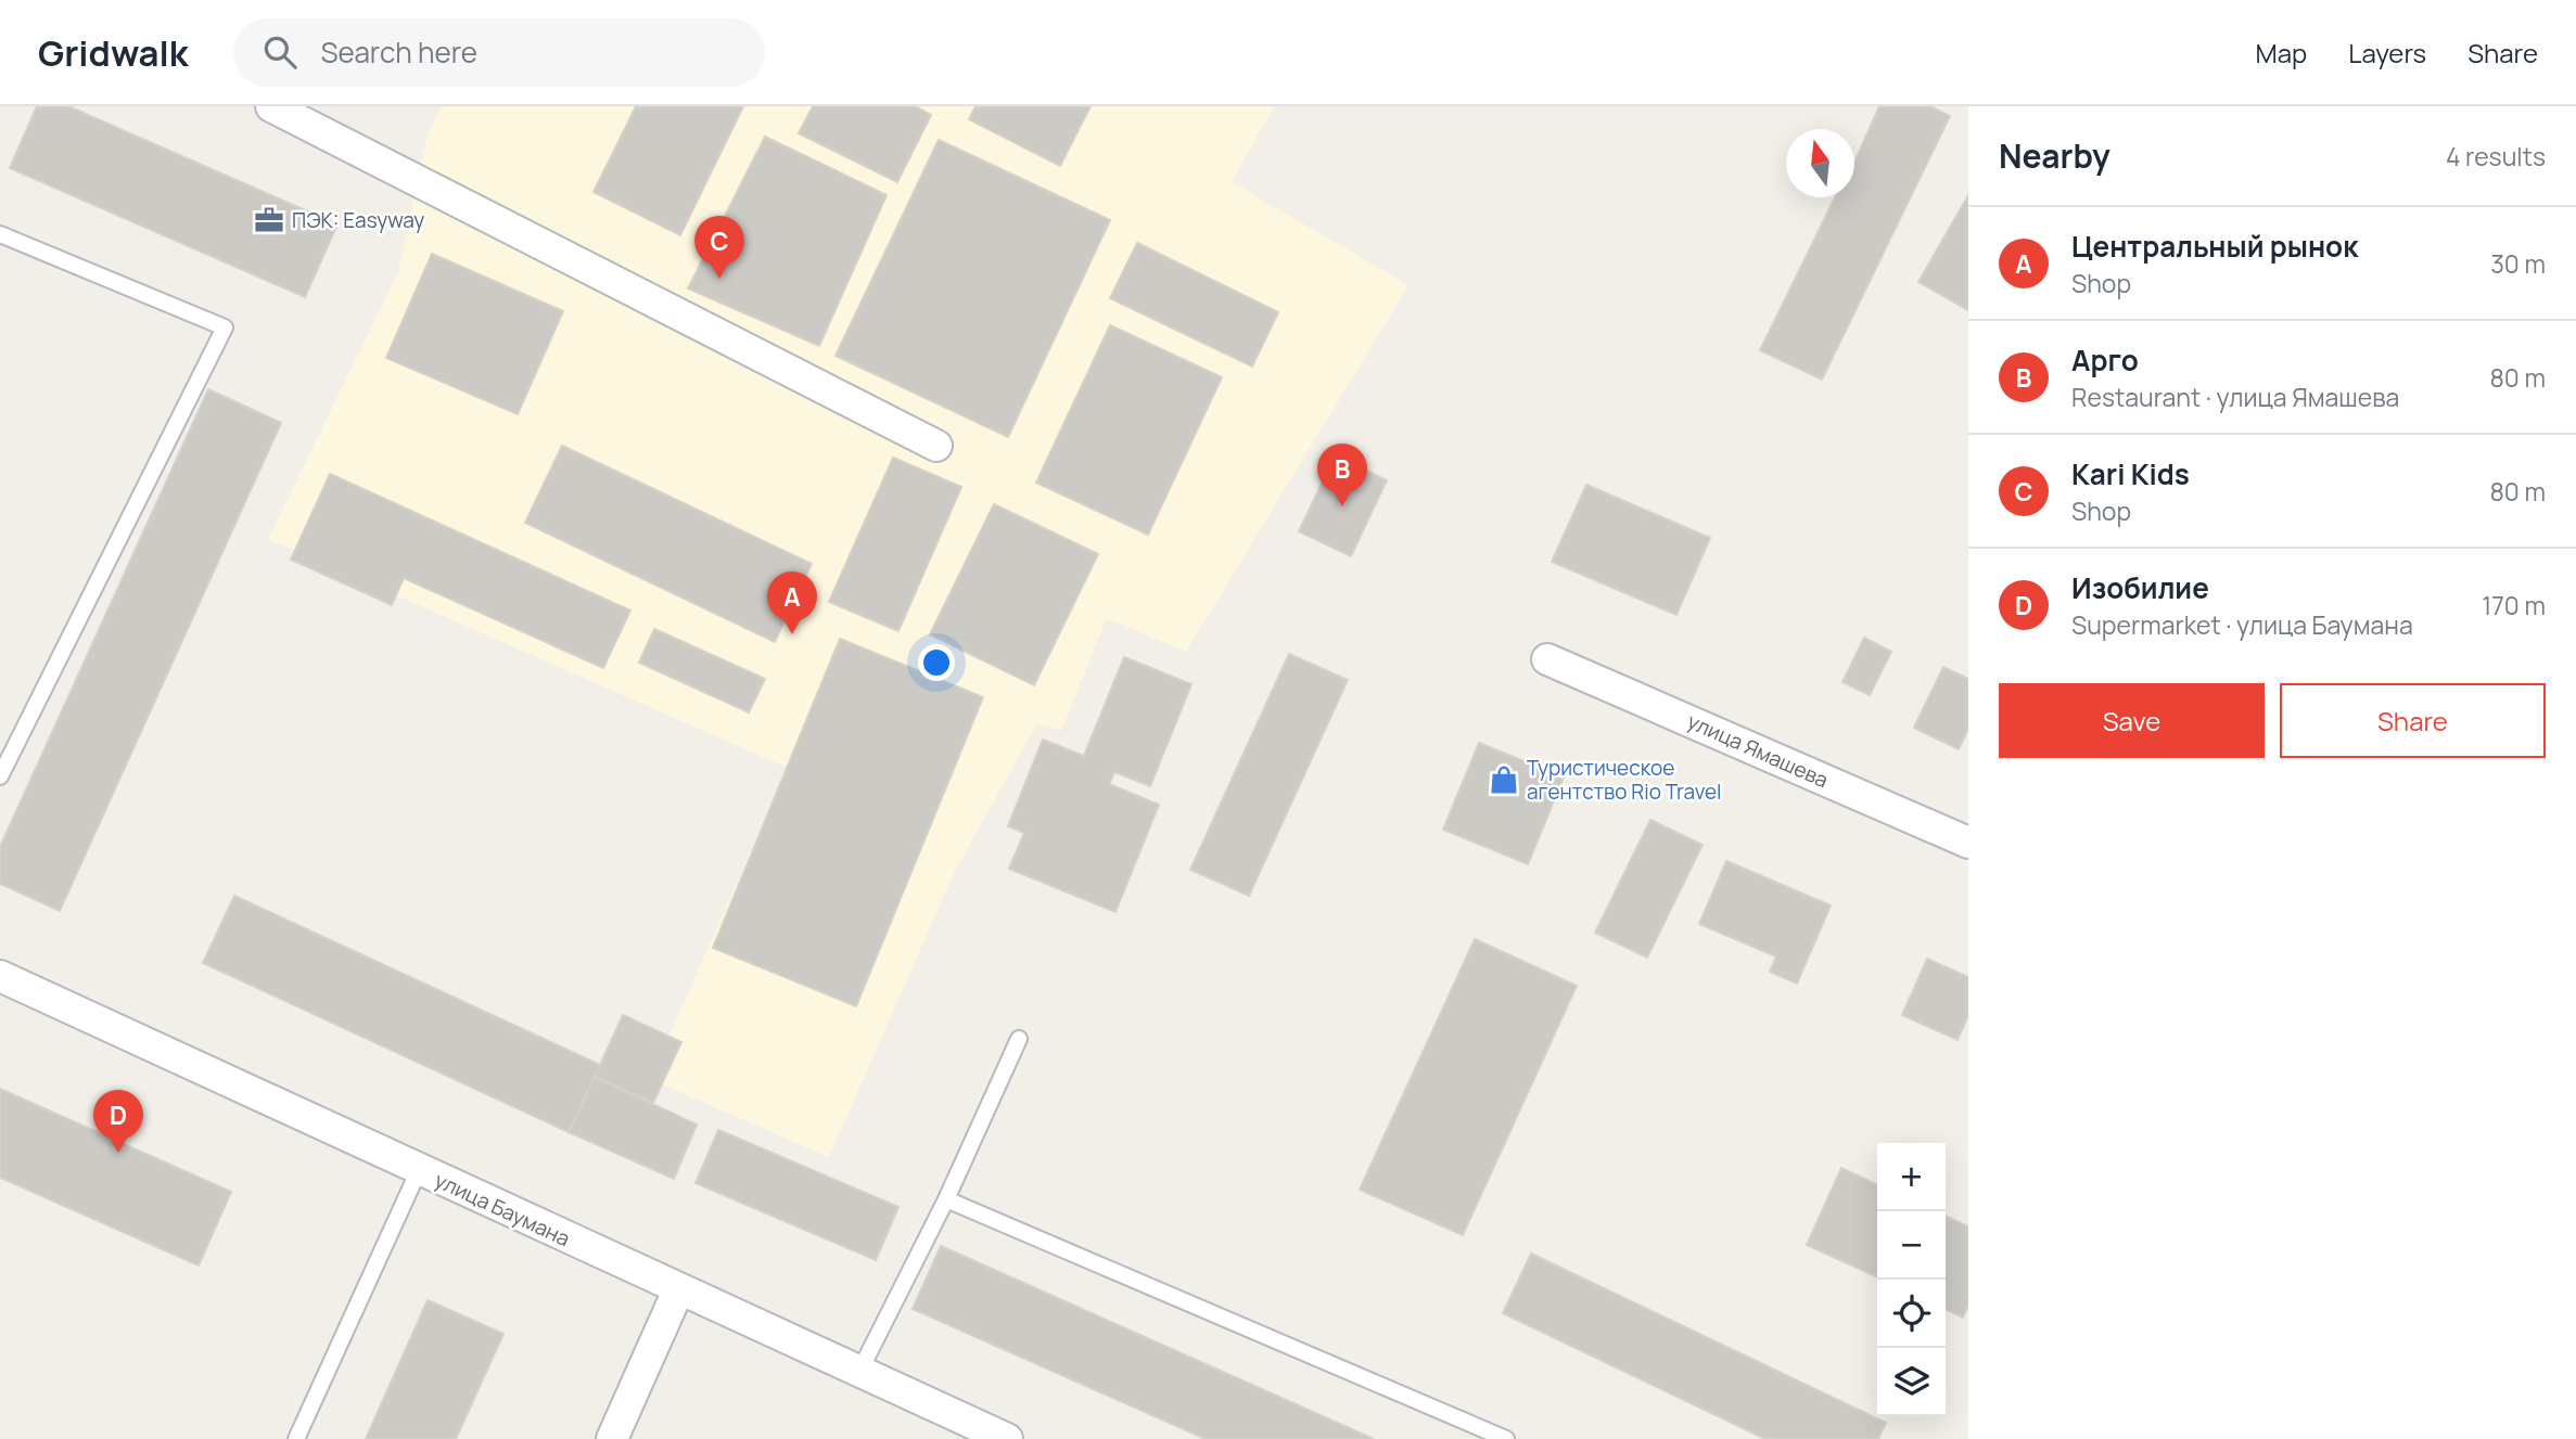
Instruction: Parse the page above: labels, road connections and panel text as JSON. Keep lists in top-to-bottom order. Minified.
{"streets":{"street":["улица Ямашева","улица Баумана"]},"places":{"office":["ПЭК: Easyway"],"shop":["Туристическое агентство Rio Travel"]},"north":"top","page":{"header":"Gridwalk","search":"Search here","nav":["Map","Layers","Share"],"heading":["Nearby","4 results"],"list":[{"mark":"A","name":"Центральный рынок","note":"Shop","value":"30 m"},{"mark":"B","name":"Арго","note":"Restaurant · улица Ямашева","value":"80 m"},{"mark":"C","name":"Kari Kids","note":"Shop","value":"80 m"},{"mark":"D","name":"Изобилие","note":"Supermarket · улица Баумана","value":"170 m"}],"pins":["C","B","A","D"],"buttons":["Save","Share"],"map_buttons":["+","−"]}}
